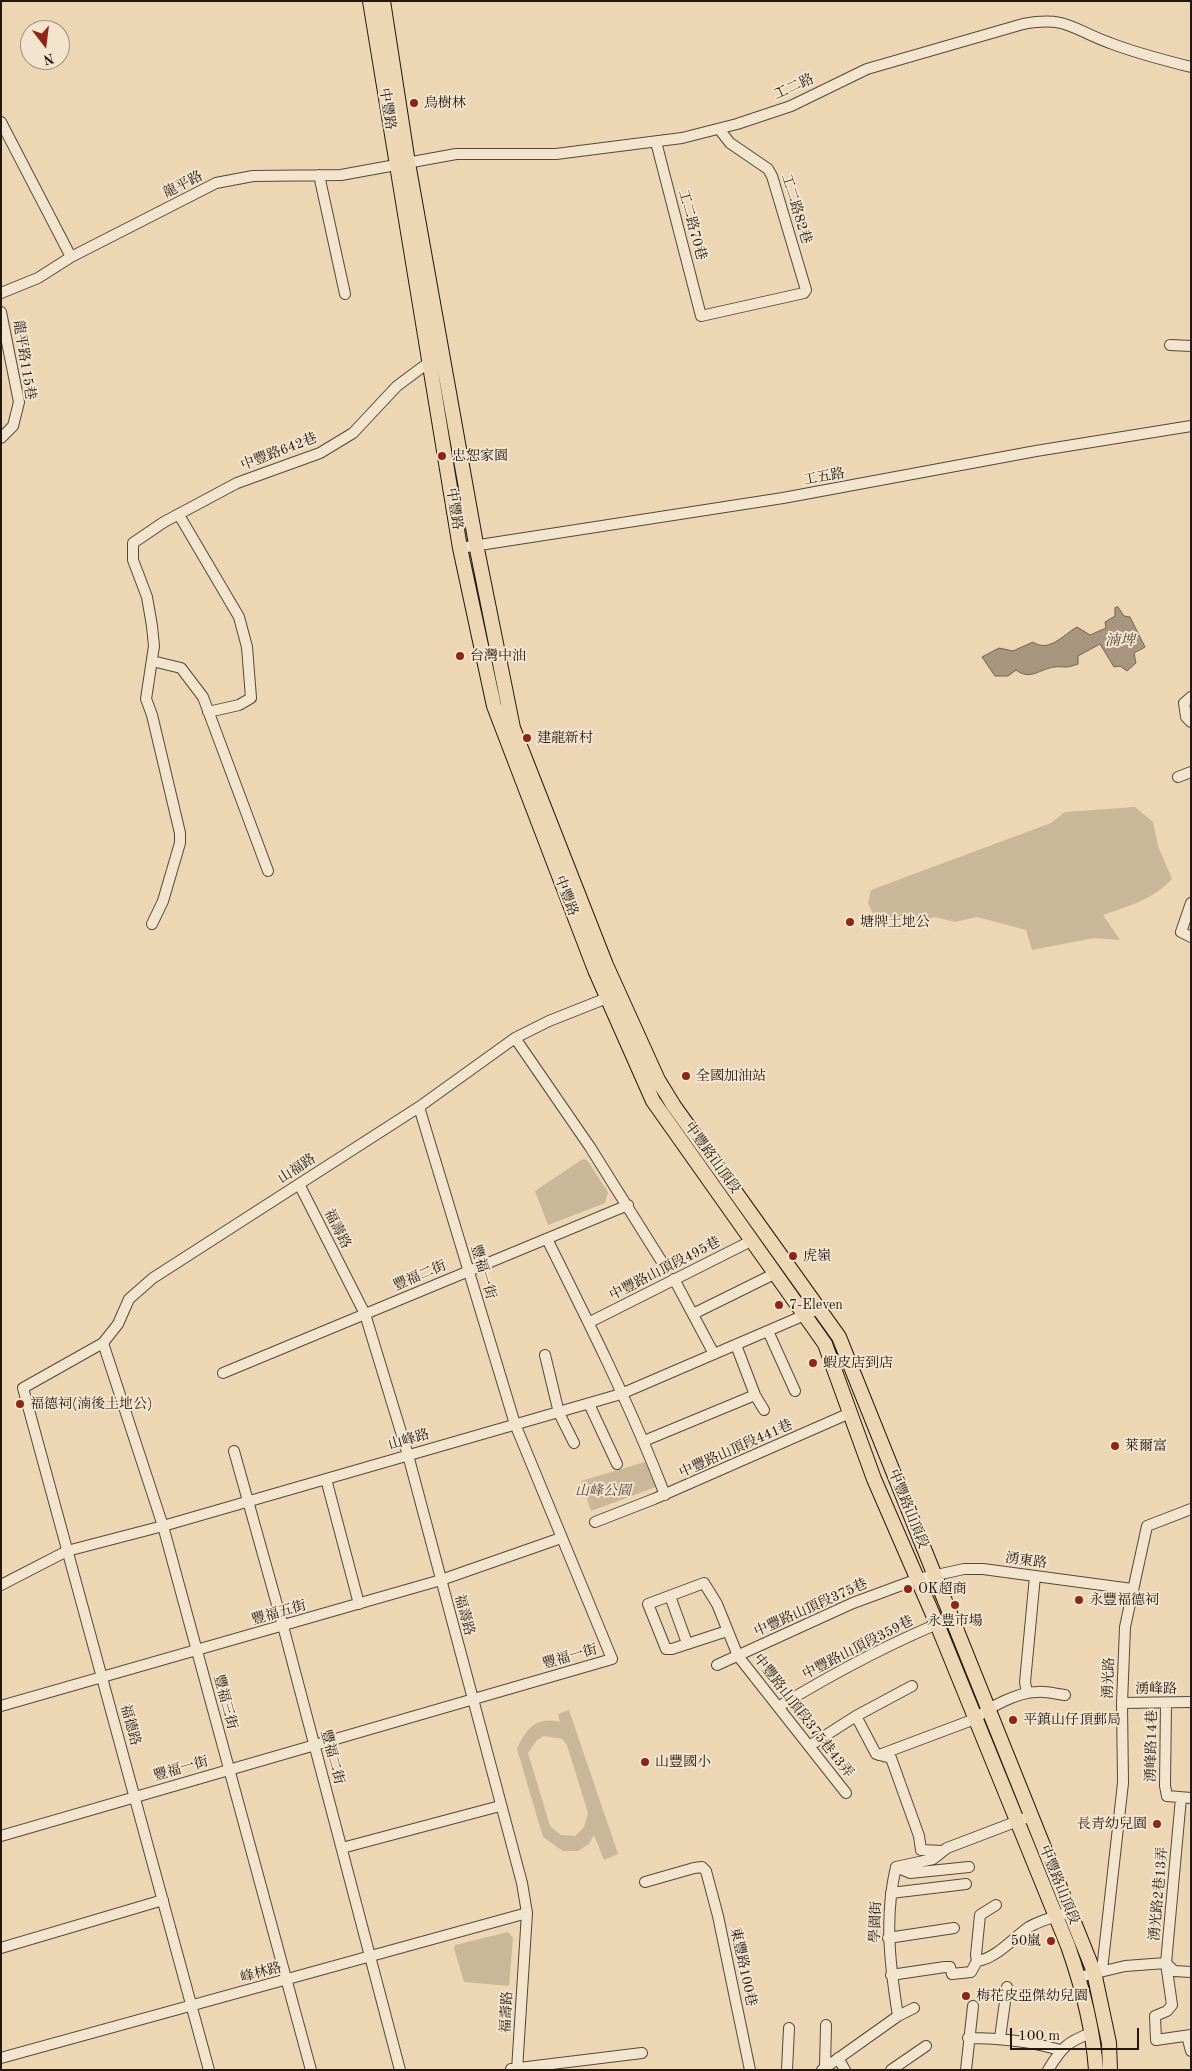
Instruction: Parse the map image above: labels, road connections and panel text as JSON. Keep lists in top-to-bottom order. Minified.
{"streets":{"main road":["中豐路","中豐路山頂段"],"street":["工二路","龍平路","工二路82巷","工二路70巷","龍平路115巷","中豐路642巷","工五路","山福路","福壽路","中豐路山頂段495巷","豐福一街","豐福二街","山峰路","中豐路山頂段441巷","湧東路","中豐路山頂段375巷","豐福五街","中豐路山頂段359巷","湧光路","湧峰路","豐福三街","中豐路山頂段375巷43弄","福德路","湧峰路14巷","湧光路2巷13弄","學園街","東豐路100巷","峰林路"]},"crossings":[["工二路","中豐路"],["工二路","龍平路"],["工二路","工二路82巷"],["工二路","工二路70巷"],["中豐路","龍平路"],["中豐路","中豐路642巷"],["中豐路","工五路"],["中豐路","中豐路山頂段"],["中豐路","山福路"],["工二路82巷","工二路70巷"],["中豐路山頂段","山福路"],["中豐路山頂段","中豐路山頂段495巷"],["中豐路山頂段","山峰路"],["中豐路山頂段","中豐路山頂段441巷"],["中豐路山頂段","湧東路"],["中豐路山頂段","中豐路山頂段375巷"],["中豐路山頂段","中豐路山頂段359巷"],["中豐路山頂段","湧光路"],["山福路","福壽路"],["山福路","豐福一街"],["山福路","豐福三街"],["山福路","福德路"],["福壽路","豐福一街"],["福壽路","豐福二街"],["福壽路","山峰路"],["福壽路","豐福五街"],["福壽路","峰林路"],["豐福一街","豐福二街"],["豐福一街","山峰路"],["豐福一街","豐福五街"],["豐福一街","豐福三街"],["豐福一街","福德路"],["豐福二街","山峰路"],["豐福二街","豐福五街"],["豐福二街","峰林路"],["山峰路","豐福三街"],["山峰路","福德路"],["湧東路","中豐路山頂段375巷"],["湧東路","湧光路"],["中豐路山頂段375巷","中豐路山頂段375巷43弄"],["豐福五街","豐福三街"],["豐福五街","福德路"],["中豐路山頂段359巷","中豐路山頂段375巷43弄"],["湧光路","湧峰路"],["湧峰路","湧峰路14巷"],["豐福三街","峰林路"],["福德路","峰林路"],["湧峰路14巷","湧光路2巷13弄"]],"water":["湳埤"],"parks":["山峰公園"],"places":["烏樹林","忠恕家園","台灣中油","建龍新村","塘牌土地公","全國加油站","虎嶺","7-Eleven","蝦皮店到店","福德祠(湳後土地公)","萊爾富","OK超商","永豐福德祠","永豊市場","平鎮山仔頂郵局","山豐國小","長青幼兒園","50嵐","梅花皮亞傑幼兒園"],"scale_bar":"100 m","north":"bottom"}
